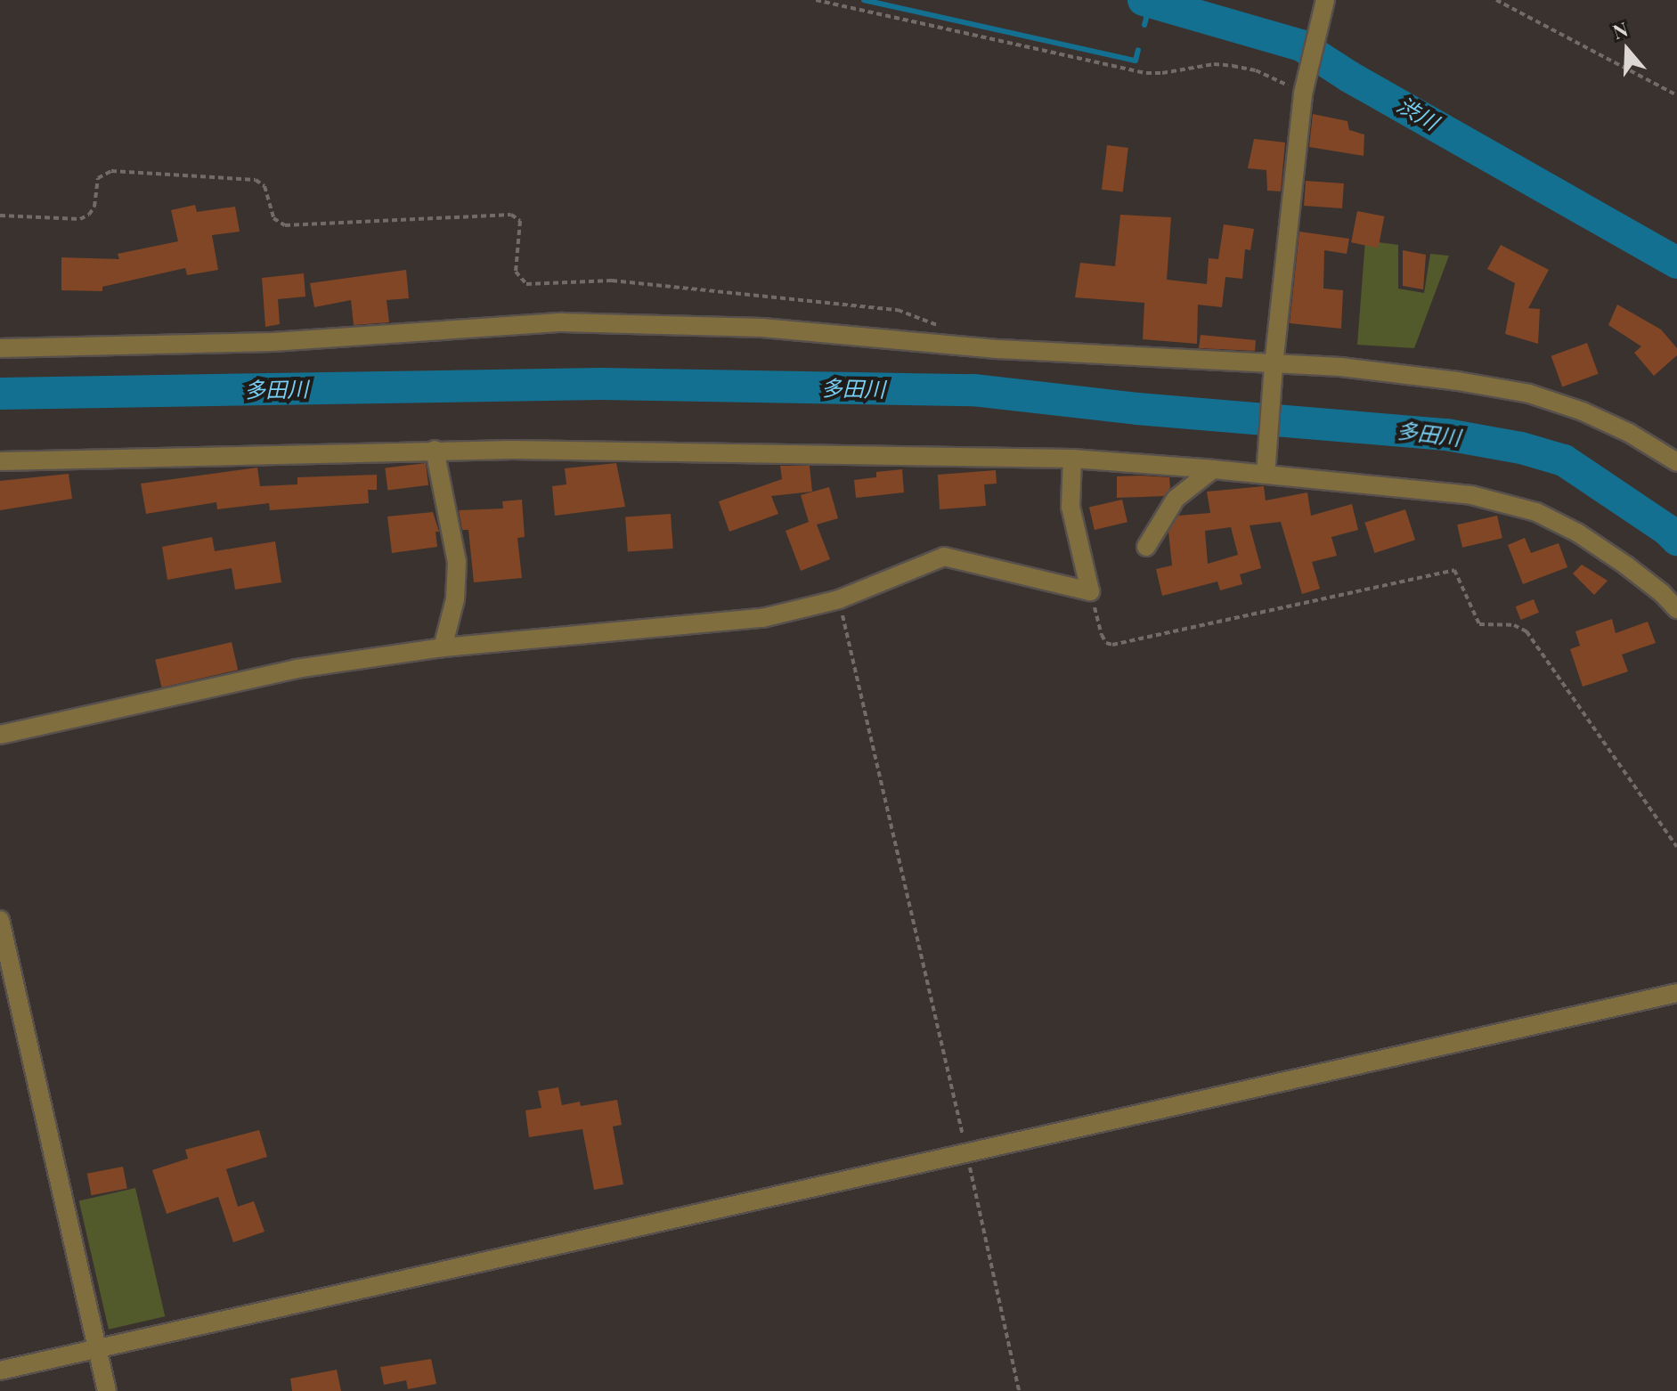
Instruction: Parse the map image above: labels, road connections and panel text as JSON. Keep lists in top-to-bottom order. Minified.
{"water":["渋川","多田川"],"north":"top"}
